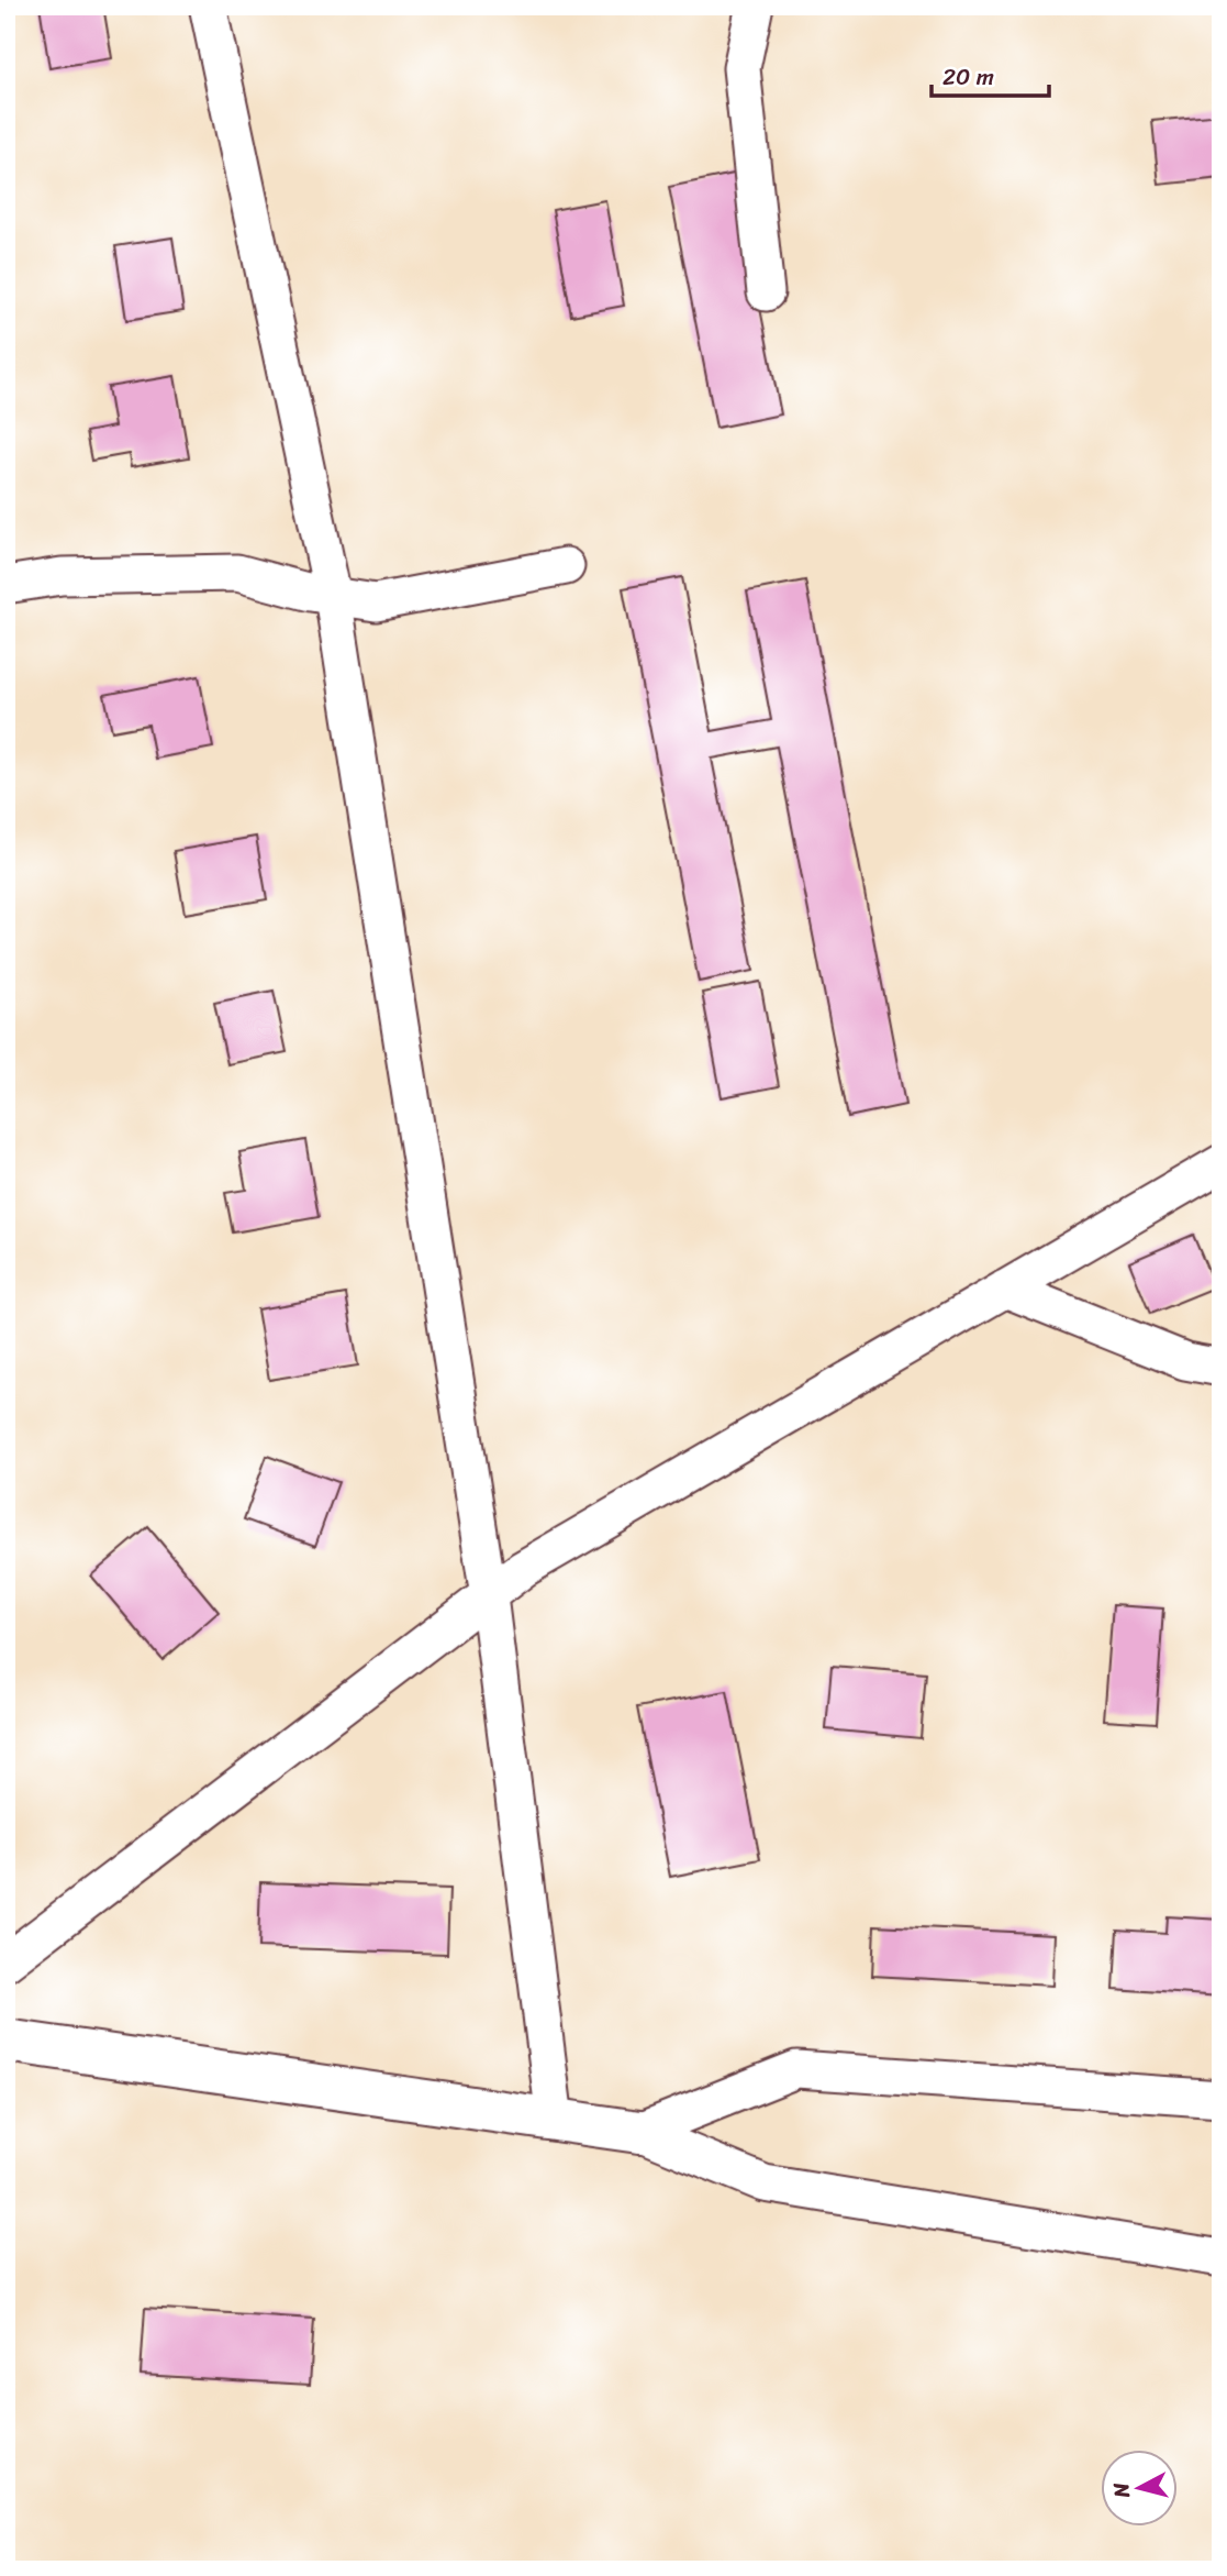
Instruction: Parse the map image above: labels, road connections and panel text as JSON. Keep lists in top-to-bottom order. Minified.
{"scale_bar":"20 m","north":"left"}
